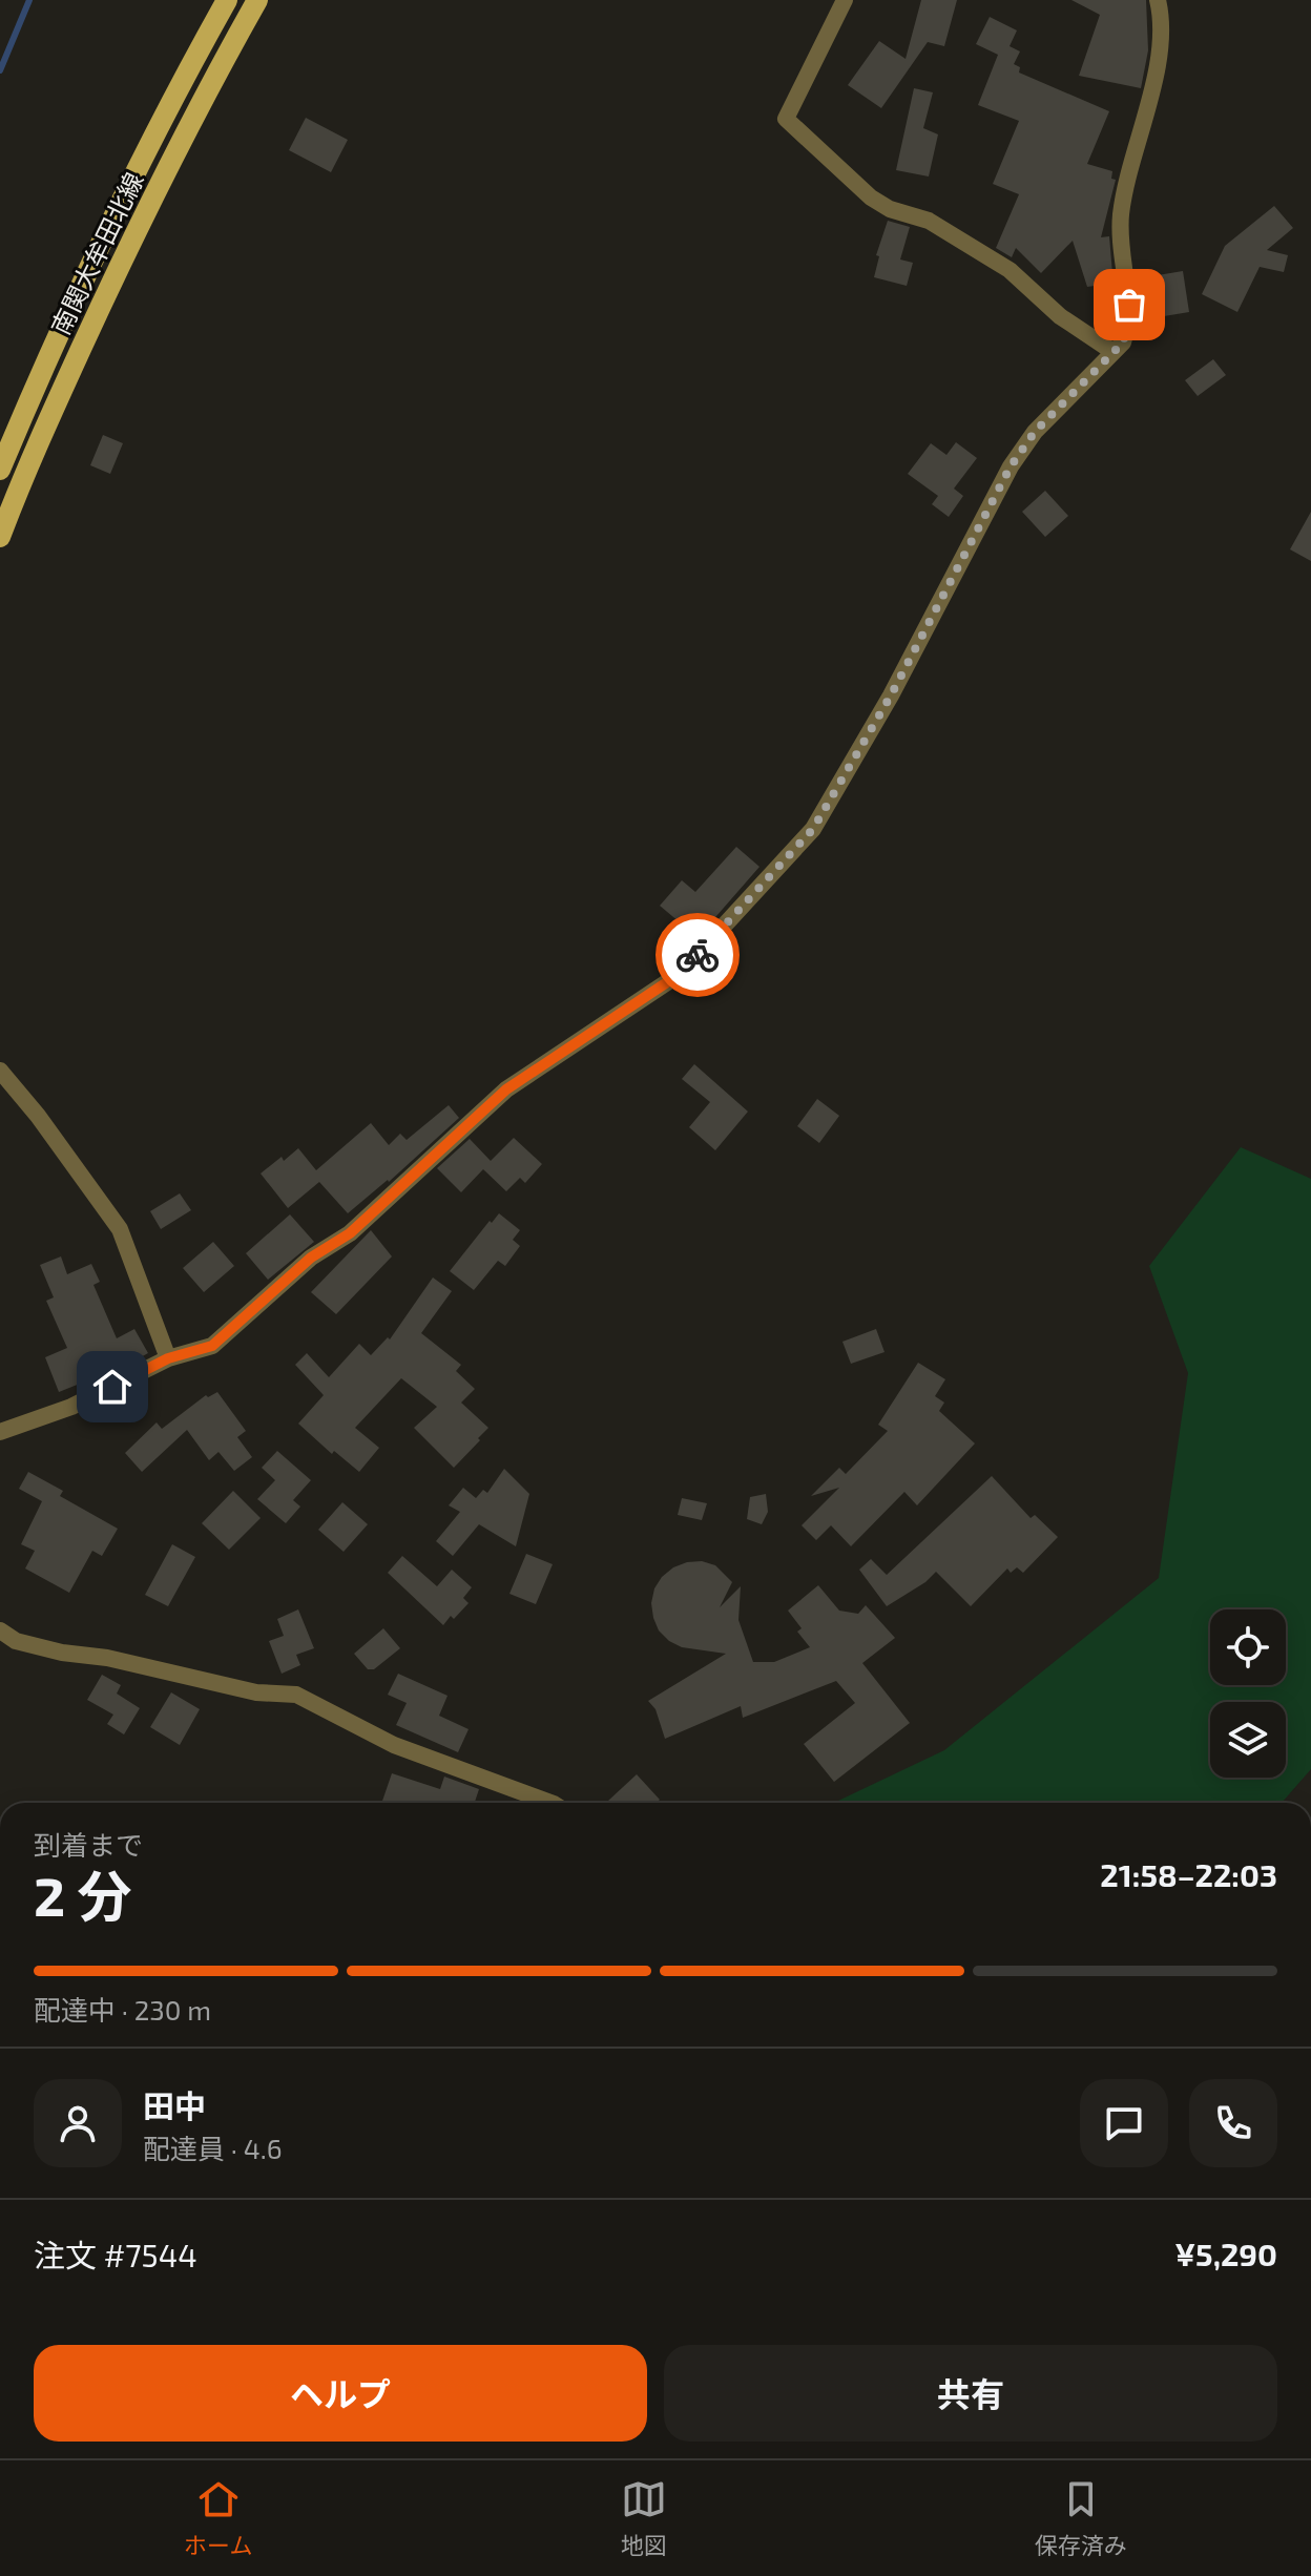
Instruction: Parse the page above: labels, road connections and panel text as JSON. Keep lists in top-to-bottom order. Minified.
{"streets":{"main road":["南関大牟田北線"]},"page":{"heading":["2 分","到着まで","21:58–22:03"],"panel":["田中","配達員 · 4.6","注文 #7544","¥5,290"],"bar":"配達中 · 230 m","buttons":["ヘルプ","共有"],"tabs":["ホーム","地図","保存済み"]}}
